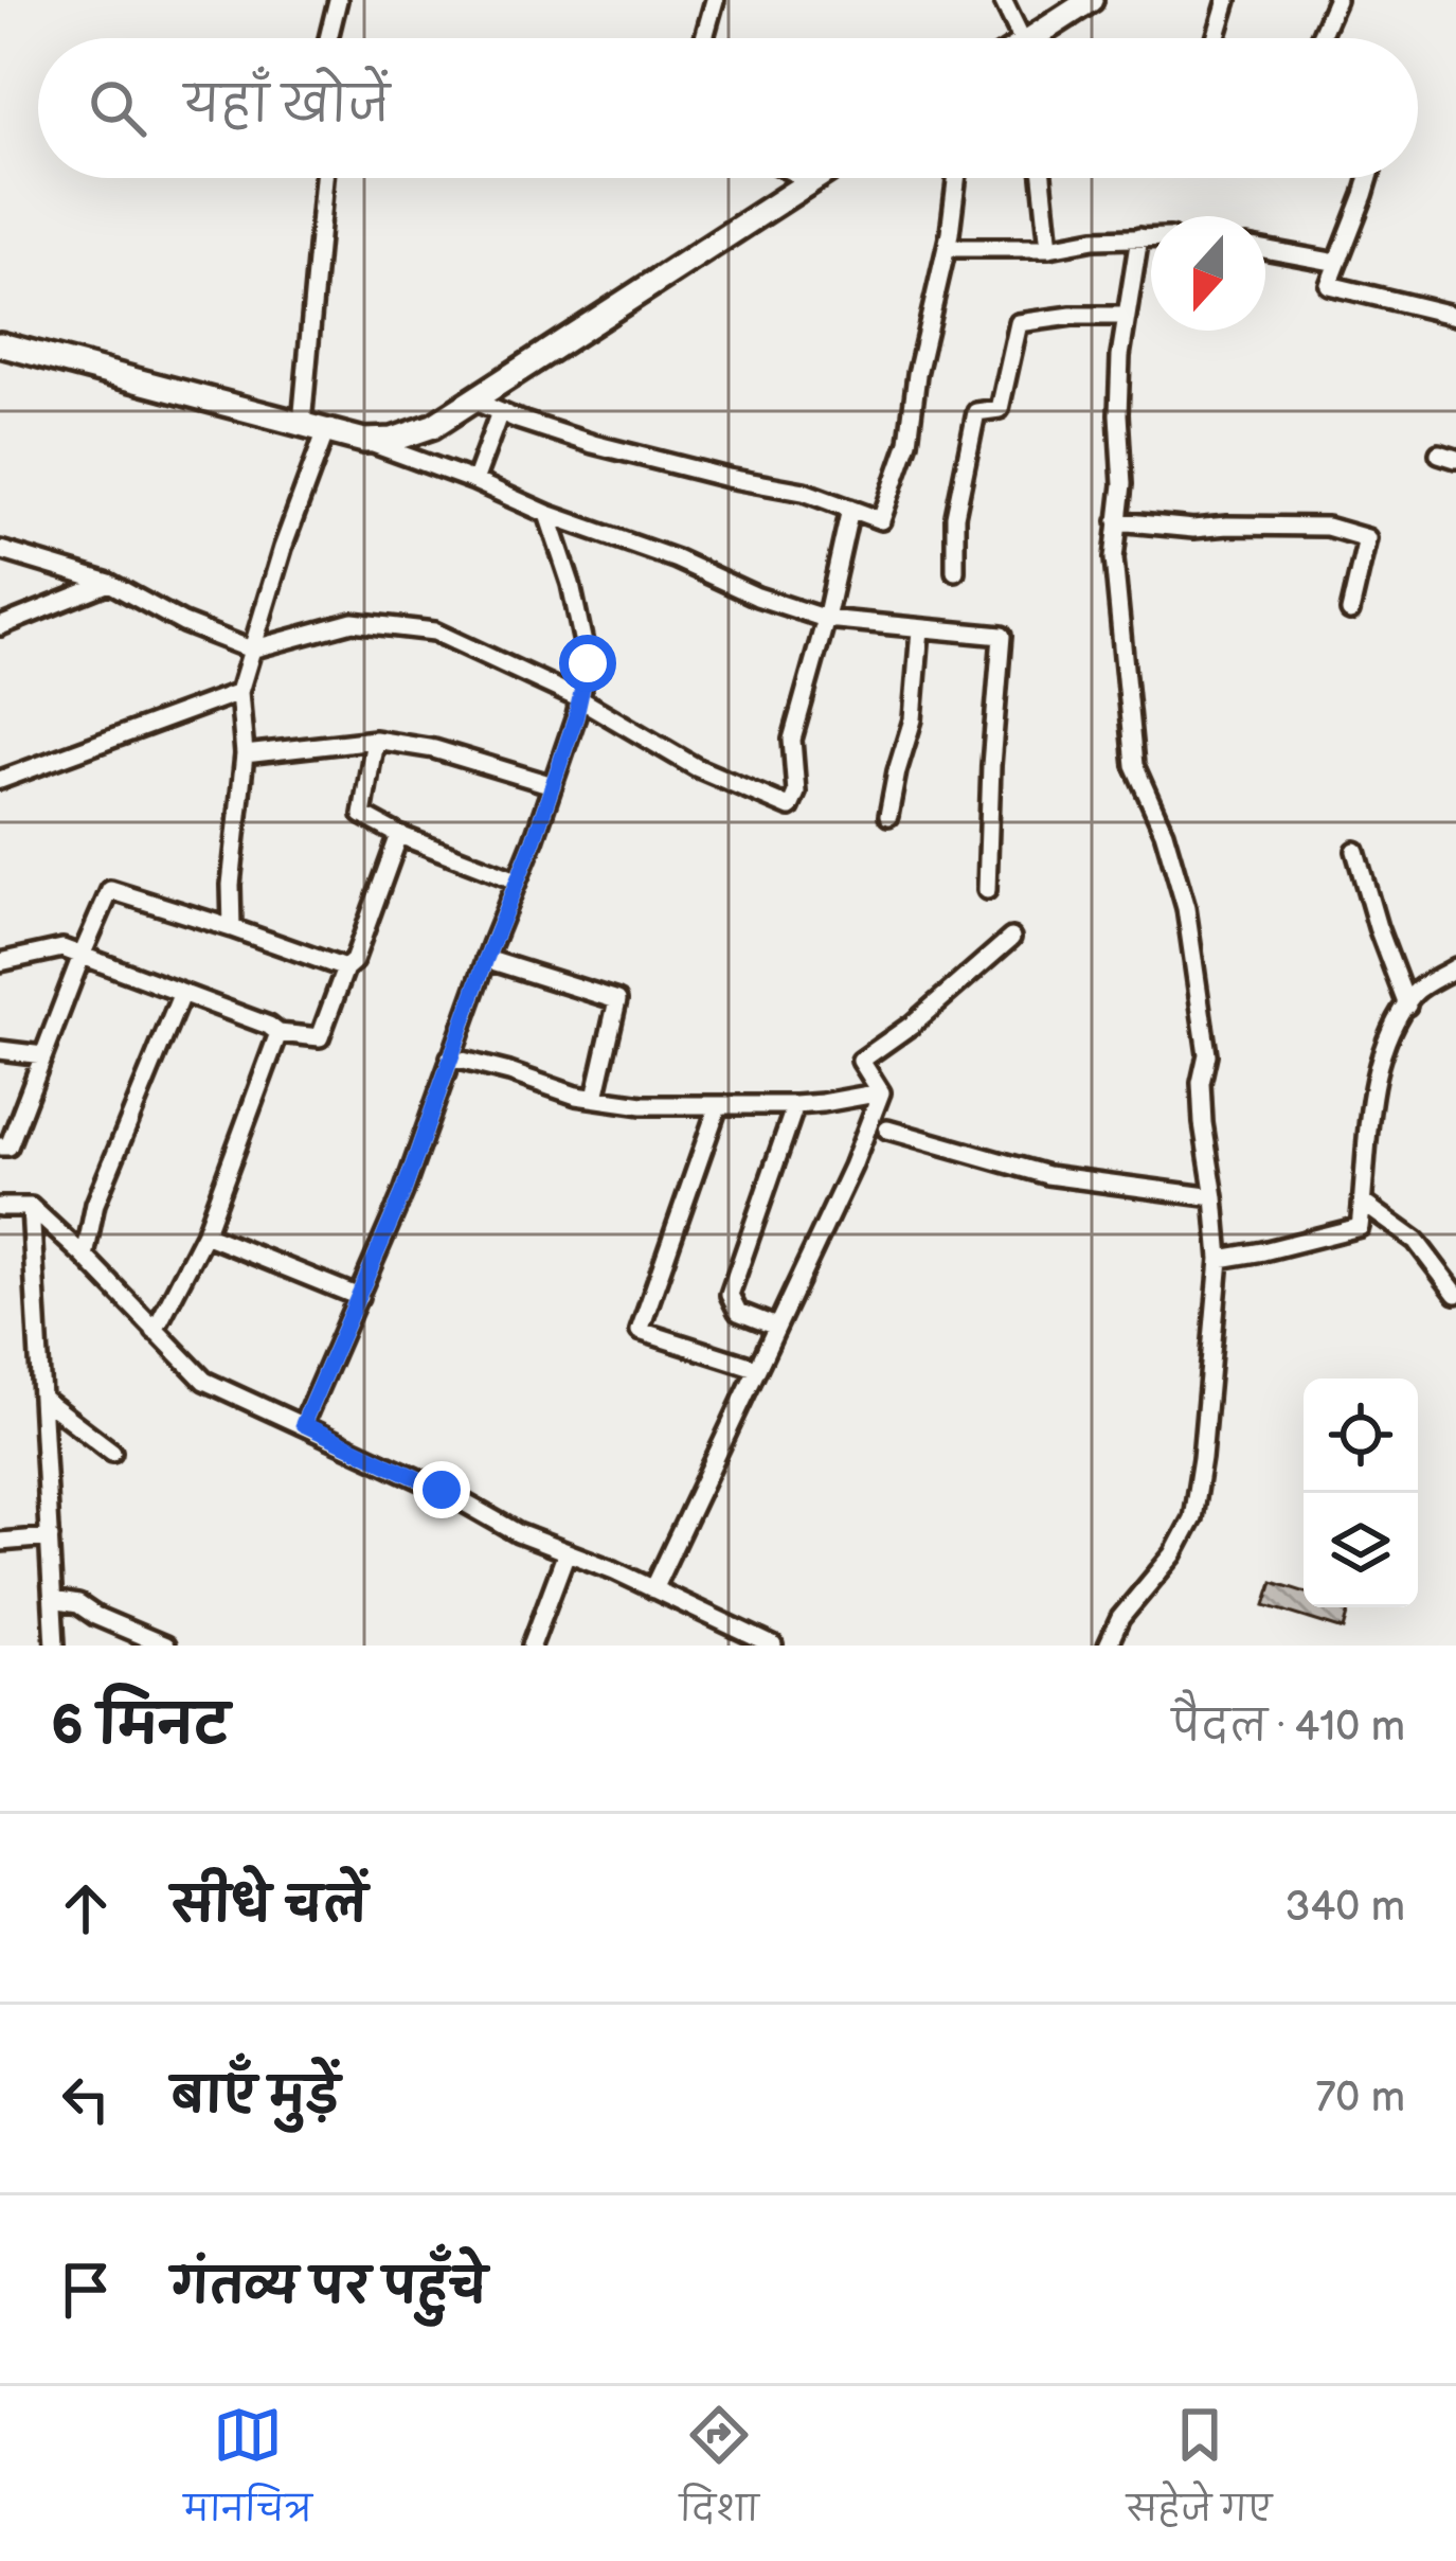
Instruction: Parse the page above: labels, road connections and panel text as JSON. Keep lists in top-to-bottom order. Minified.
{"north":"bottom","page":{"search":"यहाँ खोजें","heading":["6 मिनट","पैदल · 410 m"],"list":[["सीधे चलें","340 m"],["बाएँ मुड़ें","70 m"],"गंतव्य पर पहुँचे"],"nav":["मानचित्र","दिशा","सहेजे गए"]}}
